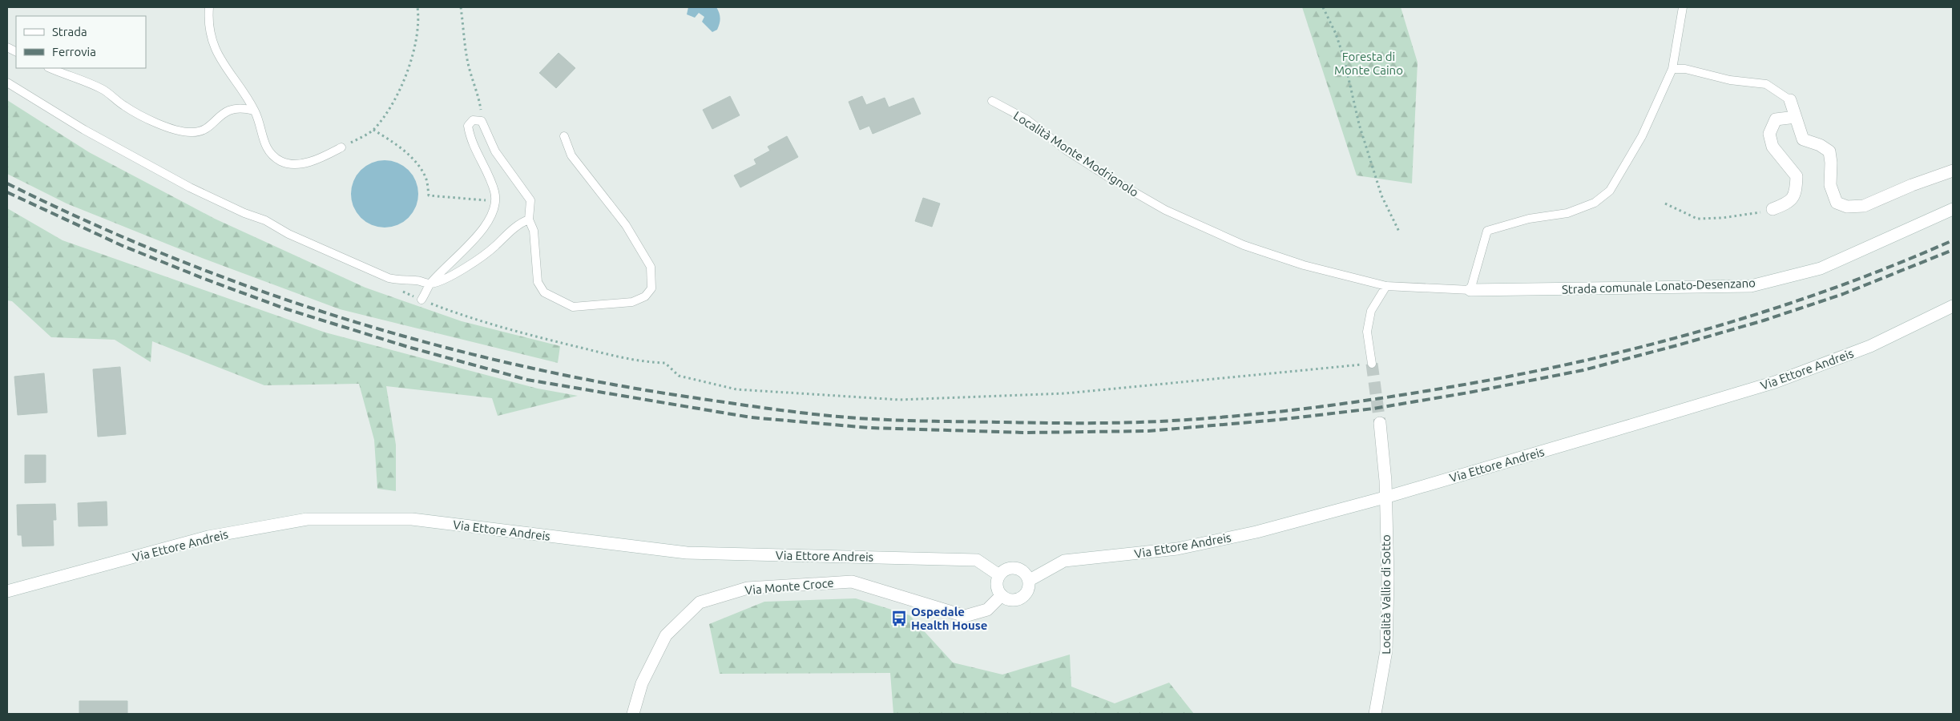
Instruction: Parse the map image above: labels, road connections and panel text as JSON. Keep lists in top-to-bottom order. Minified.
{"streets":{"street":["Strada comunale Lonato-Desenzano","Via Ettore Andreis","Via Monte Croce","Località Vallio di Sotto"],"lane":["Località Monte Modrignolo"]},"crossings":[["Località Monte Modrignolo","Strada comunale Lonato-Desenzano"],["Via Ettore Andreis","Via Monte Croce"],["Via Ettore Andreis","Località Vallio di Sotto"]],"parks":["Foresta di Monte Caino"],"places":{"bus stop":["Ospedale Health House"]},"legend":["Strada","Ferrovia"]}
